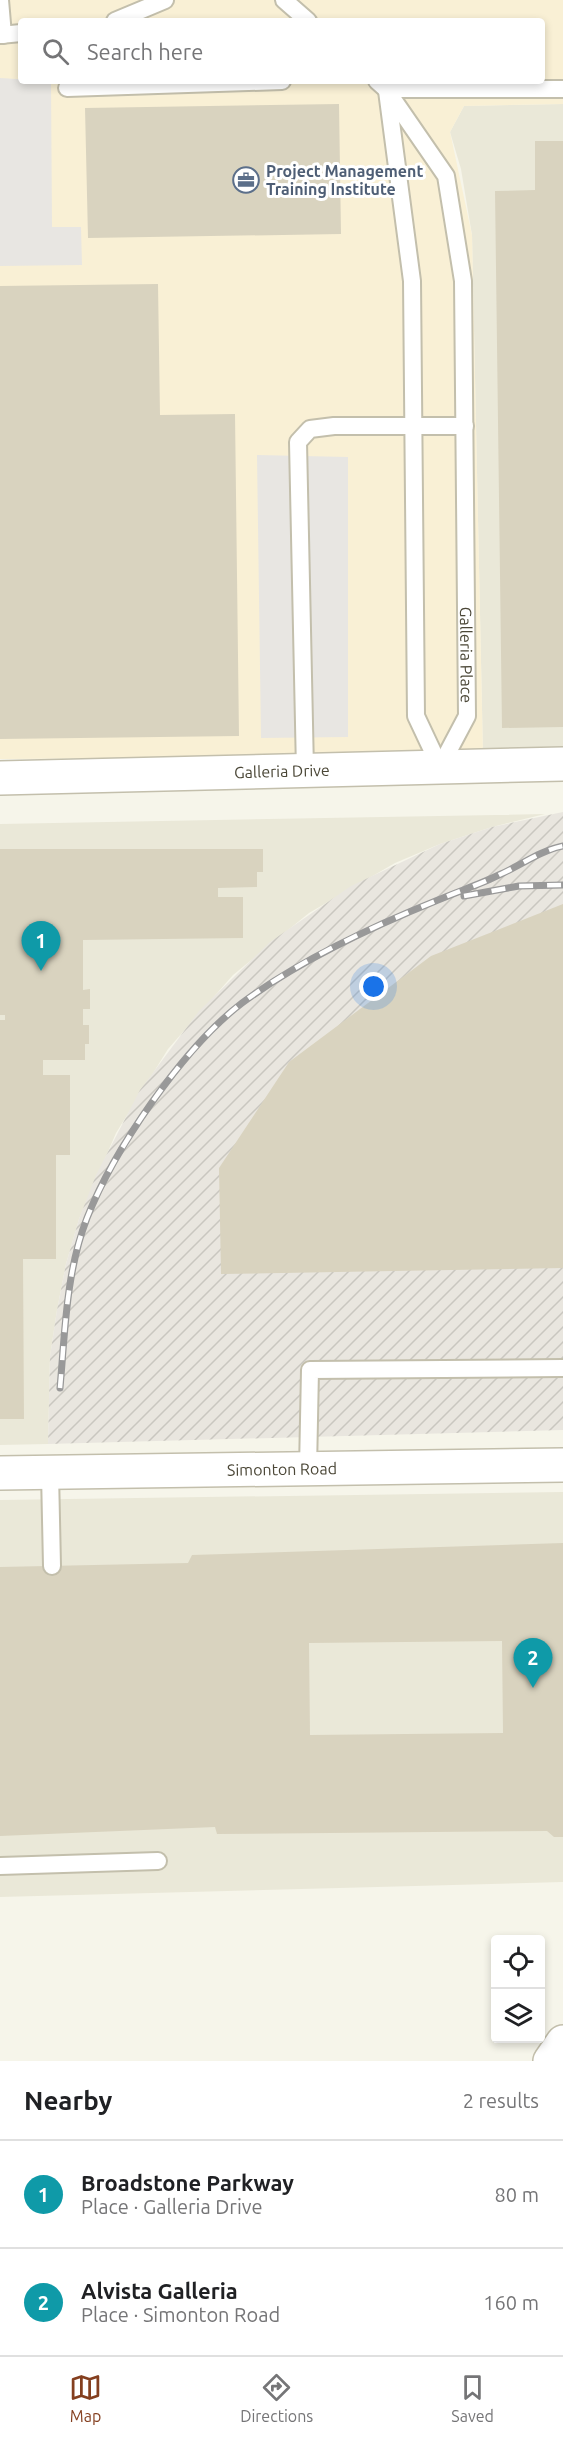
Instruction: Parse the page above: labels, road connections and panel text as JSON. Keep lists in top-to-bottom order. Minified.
{"streets":{"street":["Galleria Drive","Simonton Road"],"lane":["Galleria Place"]},"crossings":[["Galleria Place","Galleria Drive"]],"places":{"office":["Project Management Training Institute"]},"page":{"search":"Search here","pins":["1","2"],"heading":["Nearby","2 results"],"list":[{"mark":"1","name":"Broadstone Parkway","note":"Place · Galleria Drive","value":"80 m"},{"mark":"2","name":"Alvista Galleria","note":"Place · Simonton Road","value":"160 m"}],"nav":["Map","Directions","Saved"]}}
